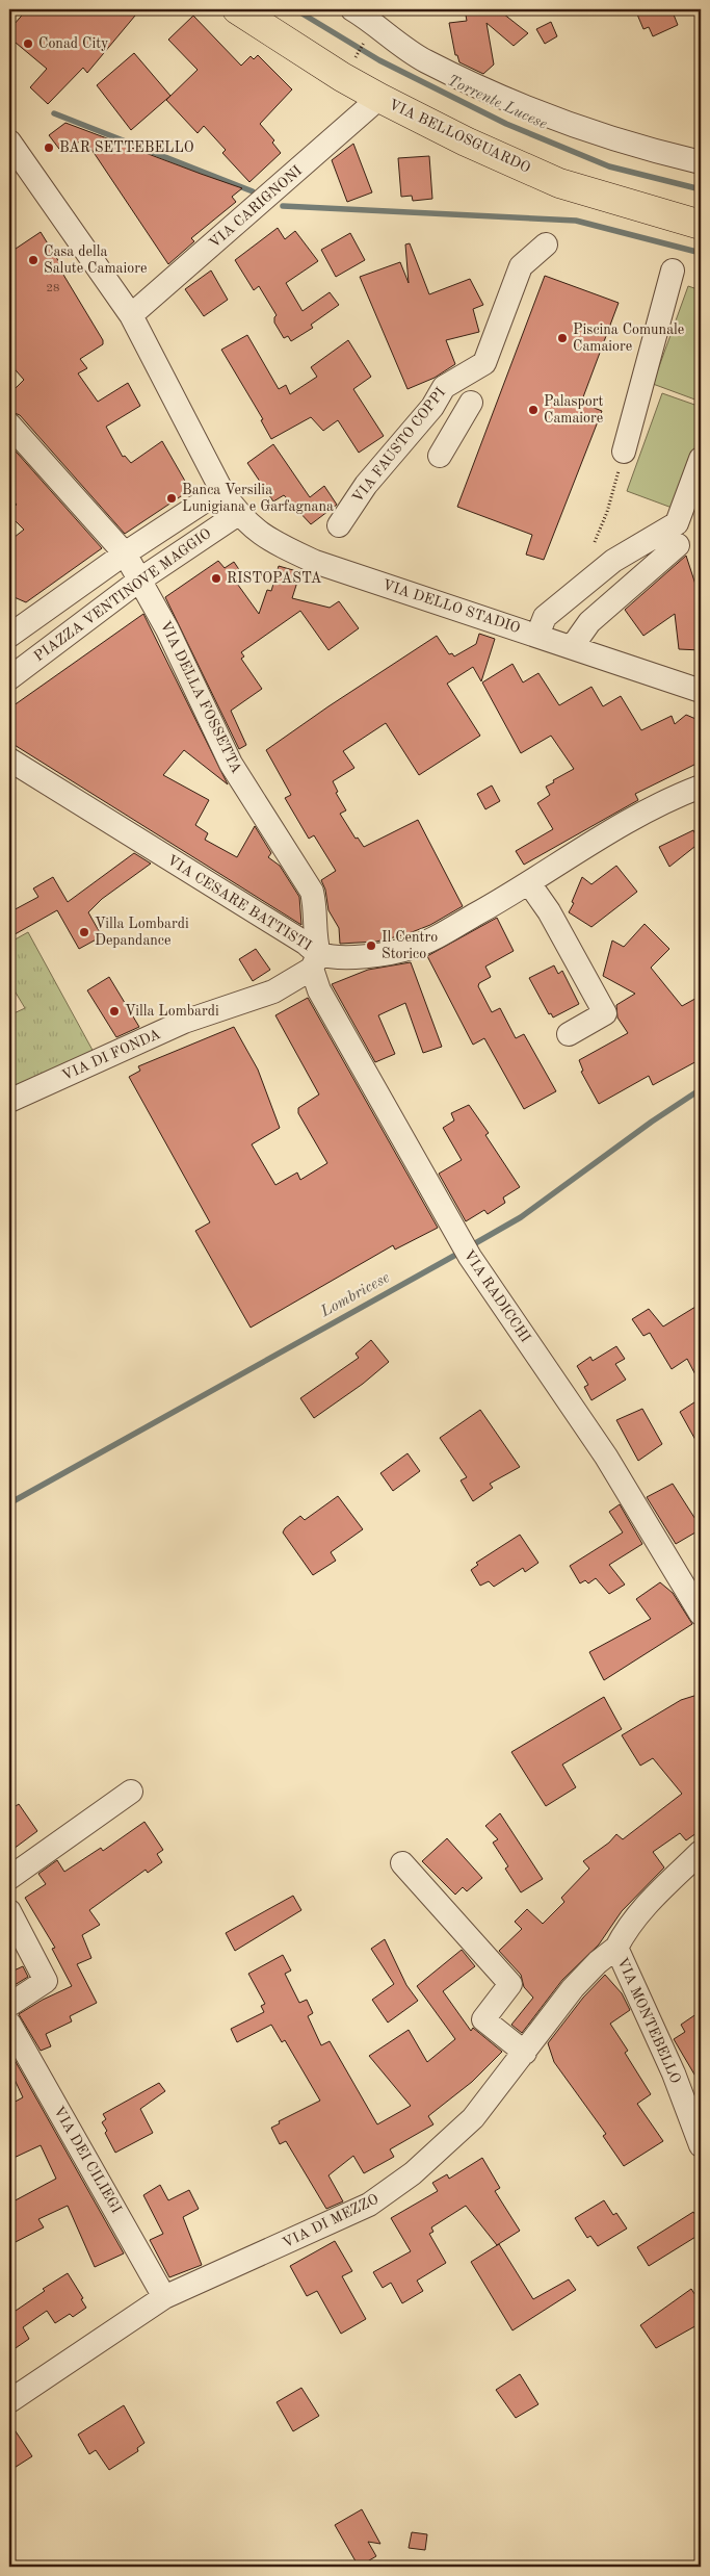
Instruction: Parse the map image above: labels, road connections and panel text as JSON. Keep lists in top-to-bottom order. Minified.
{"streets":{"main road":["VIA BELLOSGUARDO"],"street":["VIA CARIGNONI","VIA FAUSTO COPPI","PIAZZA VENTINOVE MAGGIO","VIA DELLO STADIO","VIA DELLA FOSSETTA","VIA CESARE BATTISTI","VIA DI FONDA","VIA RADICCHI","VIA MONTEBELLO","VIA DEI CILIEGI","VIA DI MEZZO"]},"crossings":[["VIA BELLOSGUARDO","VIA CARIGNONI"],["VIA CARIGNONI","VIA DELLO STADIO"],["PIAZZA VENTINOVE MAGGIO","VIA DELLO STADIO"],["PIAZZA VENTINOVE MAGGIO","VIA DELLA FOSSETTA"],["VIA DELLA FOSSETTA","VIA CESARE BATTISTI"],["VIA DELLA FOSSETTA","VIA DI FONDA"],["VIA DELLA FOSSETTA","VIA RADICCHI"],["VIA CESARE BATTISTI","VIA DI FONDA"],["VIA CESARE BATTISTI","VIA RADICCHI"],["VIA DI FONDA","VIA RADICCHI"],["VIA MONTEBELLO","VIA DI MEZZO"],["VIA DEI CILIEGI","VIA DI MEZZO"]],"water":["Torrente Lucese","Lombricese"],"places":["Conad City","BAR SETTEBELLO","Casa della Salute Camaiore","Piscina Comunale Camaiore","Palasport Camaiore","Banca Versilia Lunigiana e Garfagnana","RISTOPASTA","Villa Lombardi Depandance","Il Centro Storico","Villa Lombardi"],"house_numbers":["28"]}
